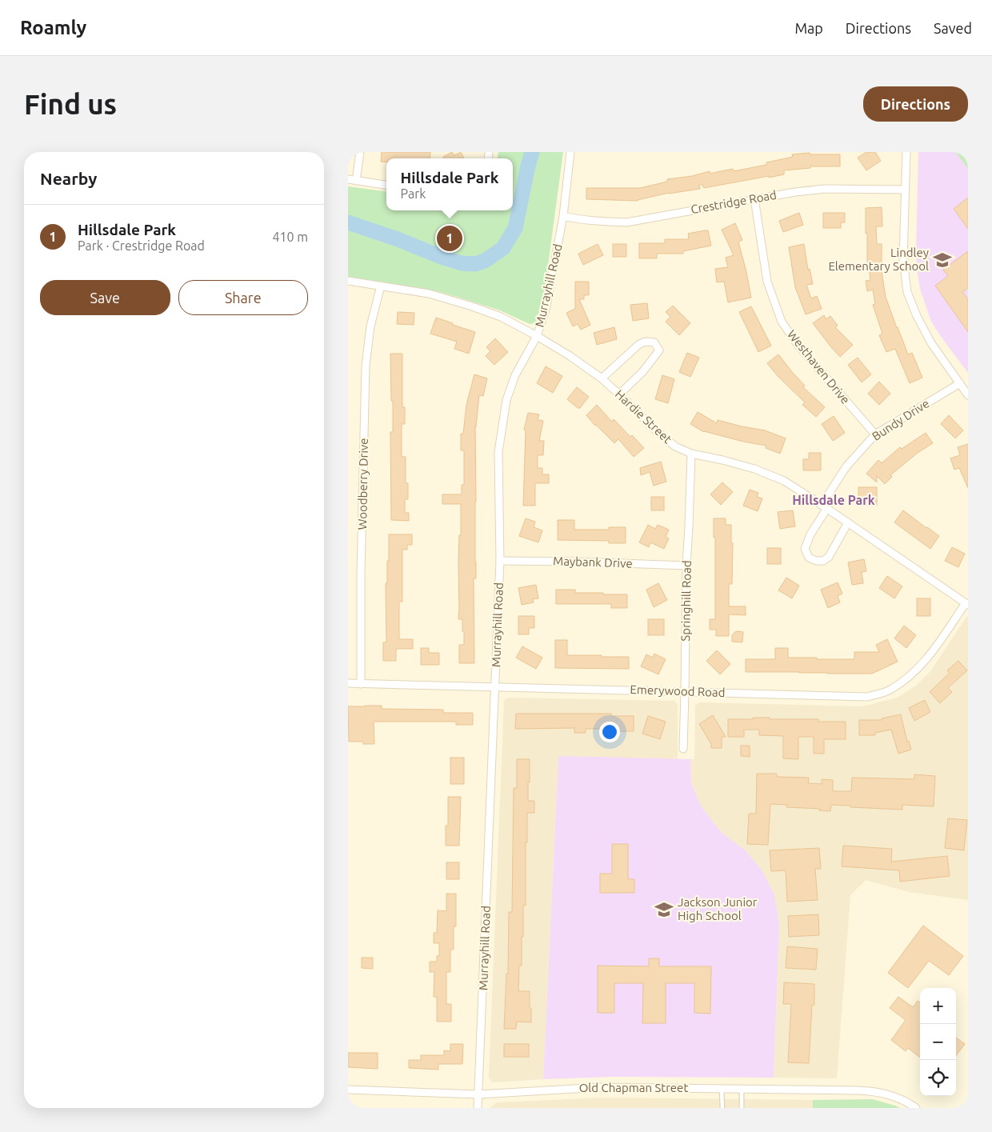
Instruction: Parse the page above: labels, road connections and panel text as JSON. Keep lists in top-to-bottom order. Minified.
{"streets":{"street":["Crestridge Road","Murrayhill Road","Westhaven Drive","Hardie Street","Bundy Drive","Woodberry Drive","Maybank Drive","Springhill Road","Emerywood Road","Old Chapman Street"]},"crossings":[["Crestridge Road","Murrayhill Road"],["Crestridge Road","Westhaven Drive"],["Murrayhill Road","Hardie Street"],["Murrayhill Road","Maybank Drive"],["Murrayhill Road","Emerywood Road"],["Murrayhill Road","Old Chapman Street"],["Westhaven Drive","Bundy Drive"],["Hardie Street","Bundy Drive"],["Hardie Street","Woodberry Drive"],["Hardie Street","Springhill Road"],["Hardie Street","Emerywood Road"],["Woodberry Drive","Emerywood Road"],["Maybank Drive","Springhill Road"],["Springhill Road","Emerywood Road"]],"districts":["Hillsdale Park"],"places":{"school or university":["Lindley Elementary School","Jackson Junior High School"]},"page":{"header":"Roamly","nav":["Map","Directions","Saved"],"buttons":["Directions",["Save","Share"]],"title":"Find us","heading":"Nearby","popup":["Hillsdale Park","Park"],"list":[{"mark":"1","name":"Hillsdale Park","note":"Park · Crestridge Road","value":"410 m"}],"pins":"1","map_buttons":["+","−"]}}
